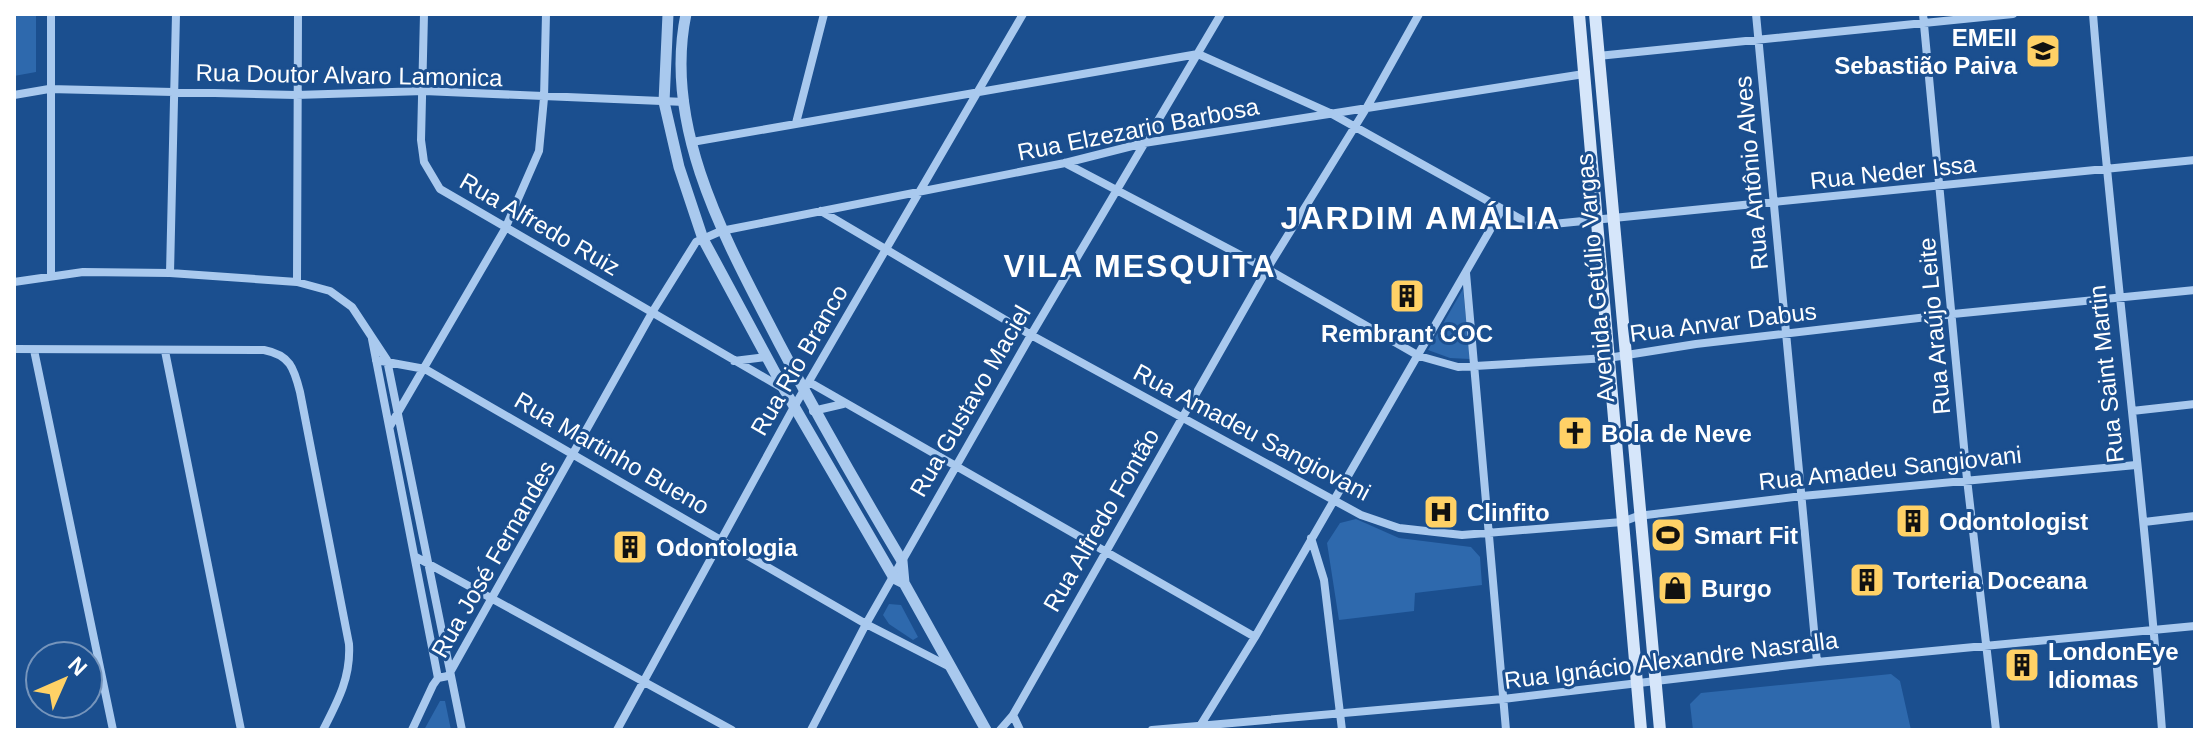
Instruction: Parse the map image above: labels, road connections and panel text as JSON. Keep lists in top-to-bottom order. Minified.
{"streets":{"main road":["Avenida Getúlio Vargas"],"street":["Rua Doutor Alvaro Lamonica","Rua Elzezario Barbosa","Rua Neder Issa","Rua Antônio Alves","Rua Alfredo Ruiz","Rua Anvar Dabus","Rua Araújo Leite","Rua Rio Branco","Rua Saint Martin","Rua Gustavo Maciel","Rua Amadeu Sangiovani","Rua Martinho Bueno","Rua Alfredo Fontão","Rua José Fernandes","Rua Ignácio Alexandre Nasralla"]},"crossings":[["Rua Doutor Alvaro Lamonica","Rua Alfredo Ruiz"],["Rua Elzezario Barbosa","Rua Neder Issa"],["Rua Elzezario Barbosa","Avenida Getúlio Vargas"],["Rua Elzezario Barbosa","Rua Anvar Dabus"],["Rua Elzezario Barbosa","Rua Rio Branco"],["Rua Elzezario Barbosa","Rua Gustavo Maciel"],["Rua Elzezario Barbosa","Rua Amadeu Sangiovani"],["Rua Elzezario Barbosa","Rua Alfredo Fontão"],["Rua Elzezario Barbosa","Rua José Fernandes"],["Rua Neder Issa","Rua Antônio Alves"],["Rua Neder Issa","Avenida Getúlio Vargas"],["Rua Neder Issa","Rua Araújo Leite"],["Rua Neder Issa","Rua Saint Martin"],["Rua Neder Issa","Rua Gustavo Maciel"],["Rua Neder Issa","Rua Alfredo Fontão"],["Rua Antônio Alves","Rua Anvar Dabus"],["Rua Antônio Alves","Rua Amadeu Sangiovani"],["Rua Antônio Alves","Rua Ignácio Alexandre Nasralla"],["Rua Alfredo Ruiz","Rua José Fernandes"],["Avenida Getúlio Vargas","Rua Anvar Dabus"],["Avenida Getúlio Vargas","Rua Amadeu Sangiovani"],["Avenida Getúlio Vargas","Rua Ignácio Alexandre Nasralla"],["Rua Anvar Dabus","Rua Araújo Leite"],["Rua Anvar Dabus","Rua Saint Martin"],["Rua Anvar Dabus","Rua Gustavo Maciel"],["Rua Anvar Dabus","Rua Alfredo Fontão"],["Rua Araújo Leite","Rua Amadeu Sangiovani"],["Rua Araújo Leite","Rua Ignácio Alexandre Nasralla"],["Rua Rio Branco","Rua Amadeu Sangiovani"],["Rua Rio Branco","Rua Martinho Bueno"],["Rua Saint Martin","Rua Amadeu Sangiovani"],["Rua Saint Martin","Rua Ignácio Alexandre Nasralla"],["Rua Gustavo Maciel","Rua Amadeu Sangiovani"],["Rua Amadeu Sangiovani","Rua Alfredo Fontão"],["Rua Martinho Bueno","Rua José Fernandes"]],"districts":["JARDIM AMÁLIA","VILA MESQUITA"],"places":{"school or university":["EMEII Sebastião Paiva"],"building":["Rembrant COC","Odontologist","Odontologia","Torteria Doceana","LondonEye Idiomas"],"church":["Bola de Neve"],"hospital":["Clinfito"],"sports":["Smart Fit"],"shop":["Burgo"]},"north":"top right"}
